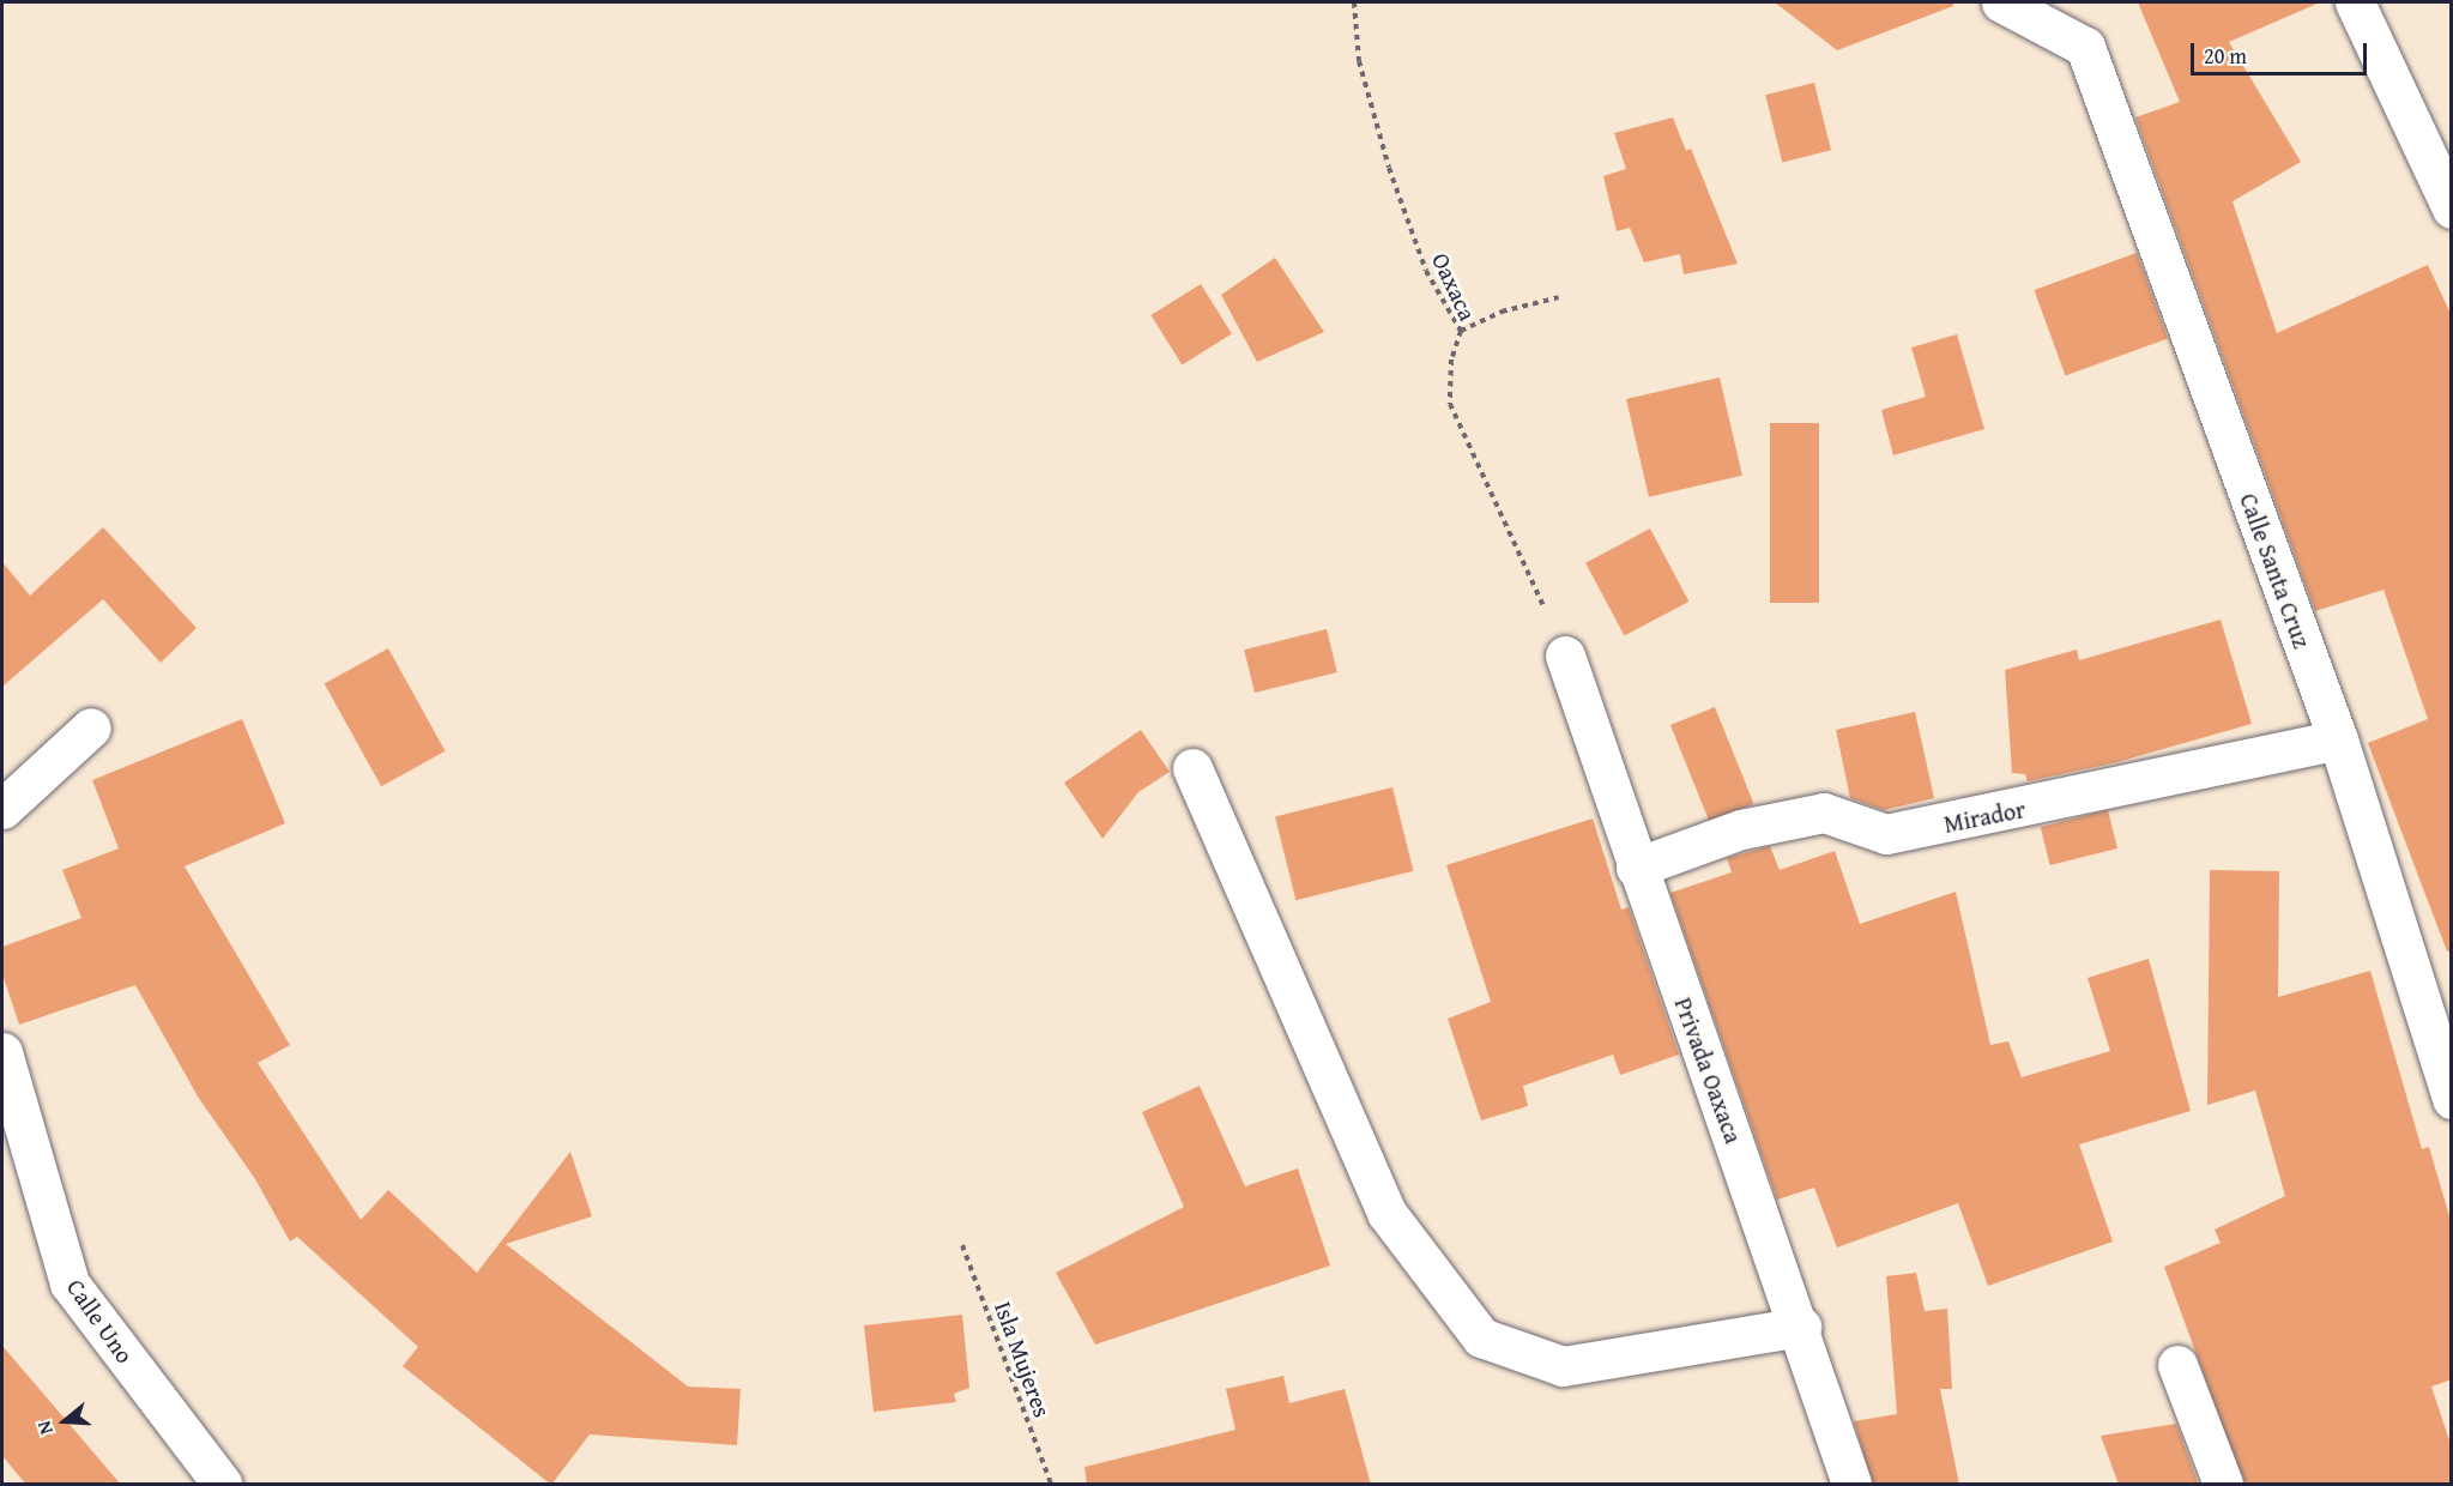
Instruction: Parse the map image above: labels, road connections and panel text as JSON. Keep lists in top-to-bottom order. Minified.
{"streets":{"street":["Calle Santa Cruz","Mirador","Privada Oaxaca","Calle Uno"],"path":["Oaxaca","Isla Mujeres"]},"crossings":[["Oaxaca","Privada Oaxaca"],["Calle Santa Cruz","Mirador"],["Mirador","Privada Oaxaca"]],"scale_bar":"20 m","north":"left"}
